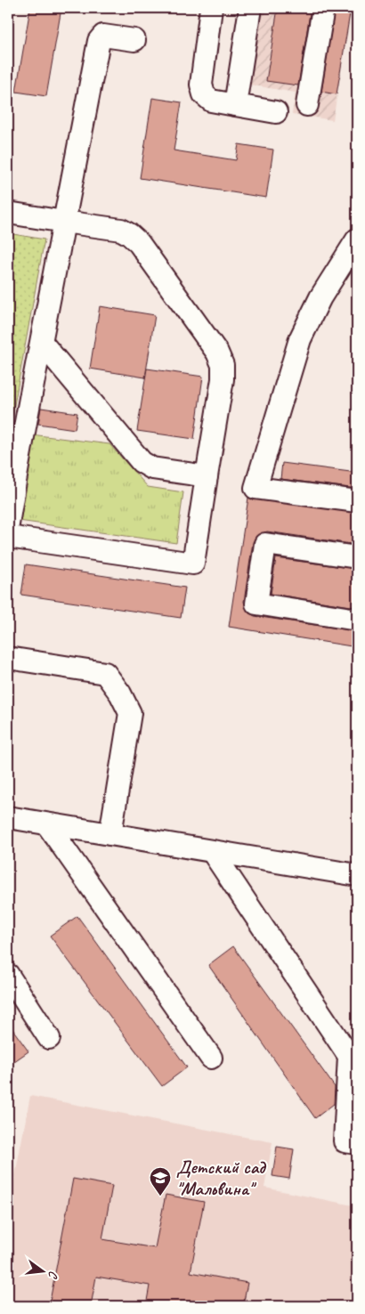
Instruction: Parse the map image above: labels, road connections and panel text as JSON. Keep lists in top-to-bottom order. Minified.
{"places":{"school or university":["Детский сад \"Мальвина\""]},"north":"right"}
